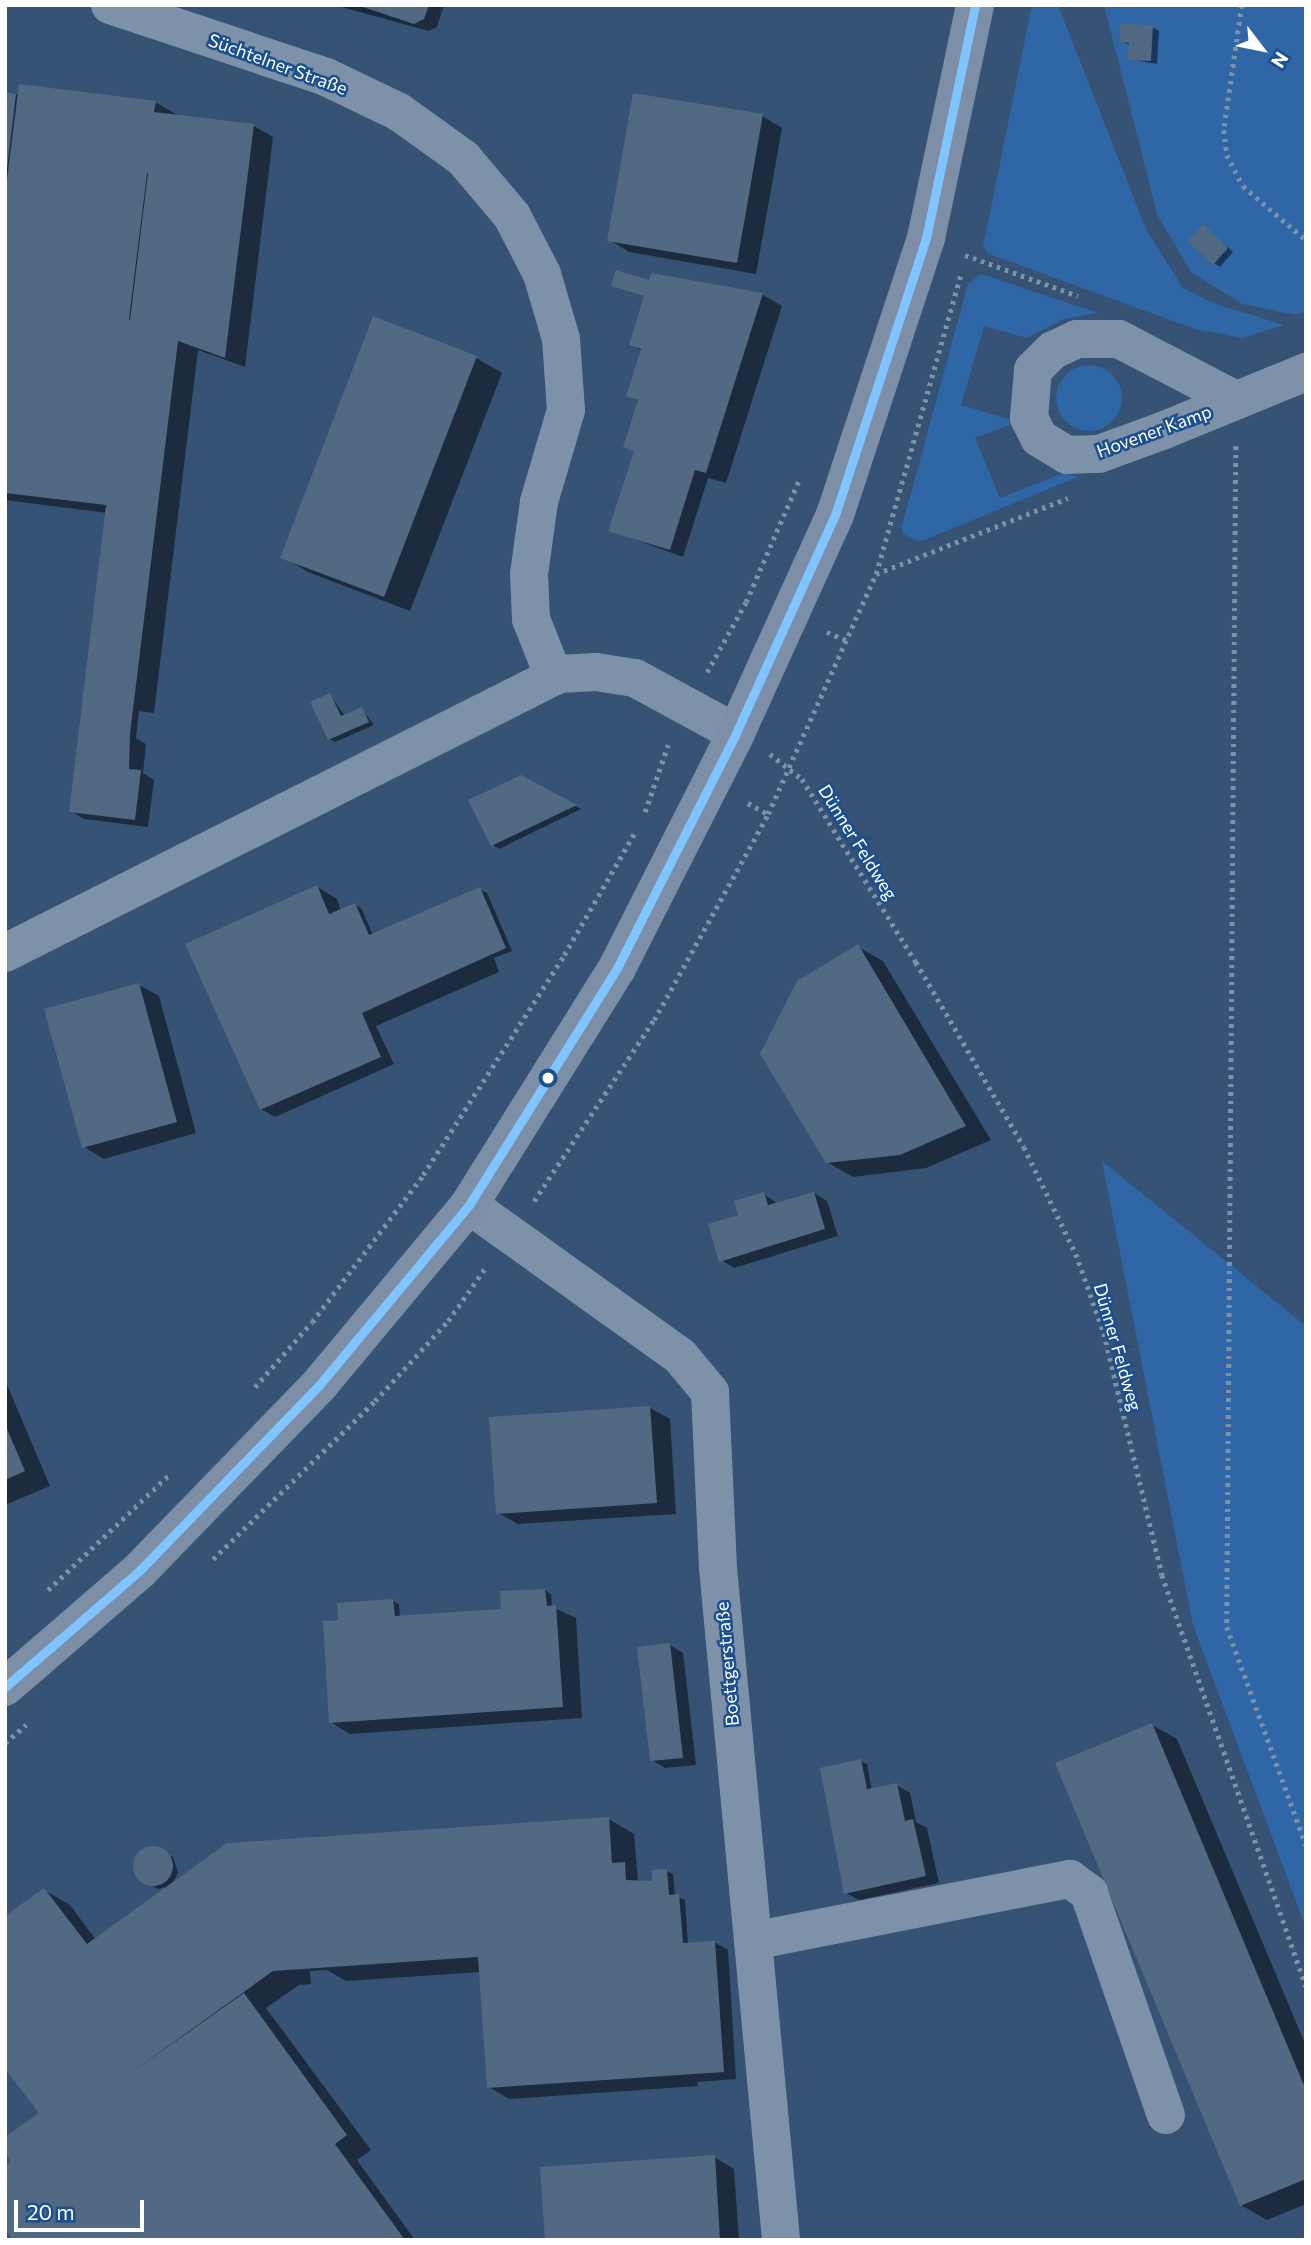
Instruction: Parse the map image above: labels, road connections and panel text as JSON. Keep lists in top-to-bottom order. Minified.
{"streets":{"street":["Süchtelner Straße","Hovener Kamp","Boettgerstraße"],"path":["Dünner Feldweg"]},"scale_bar":"20 m","north":"bottom right"}
